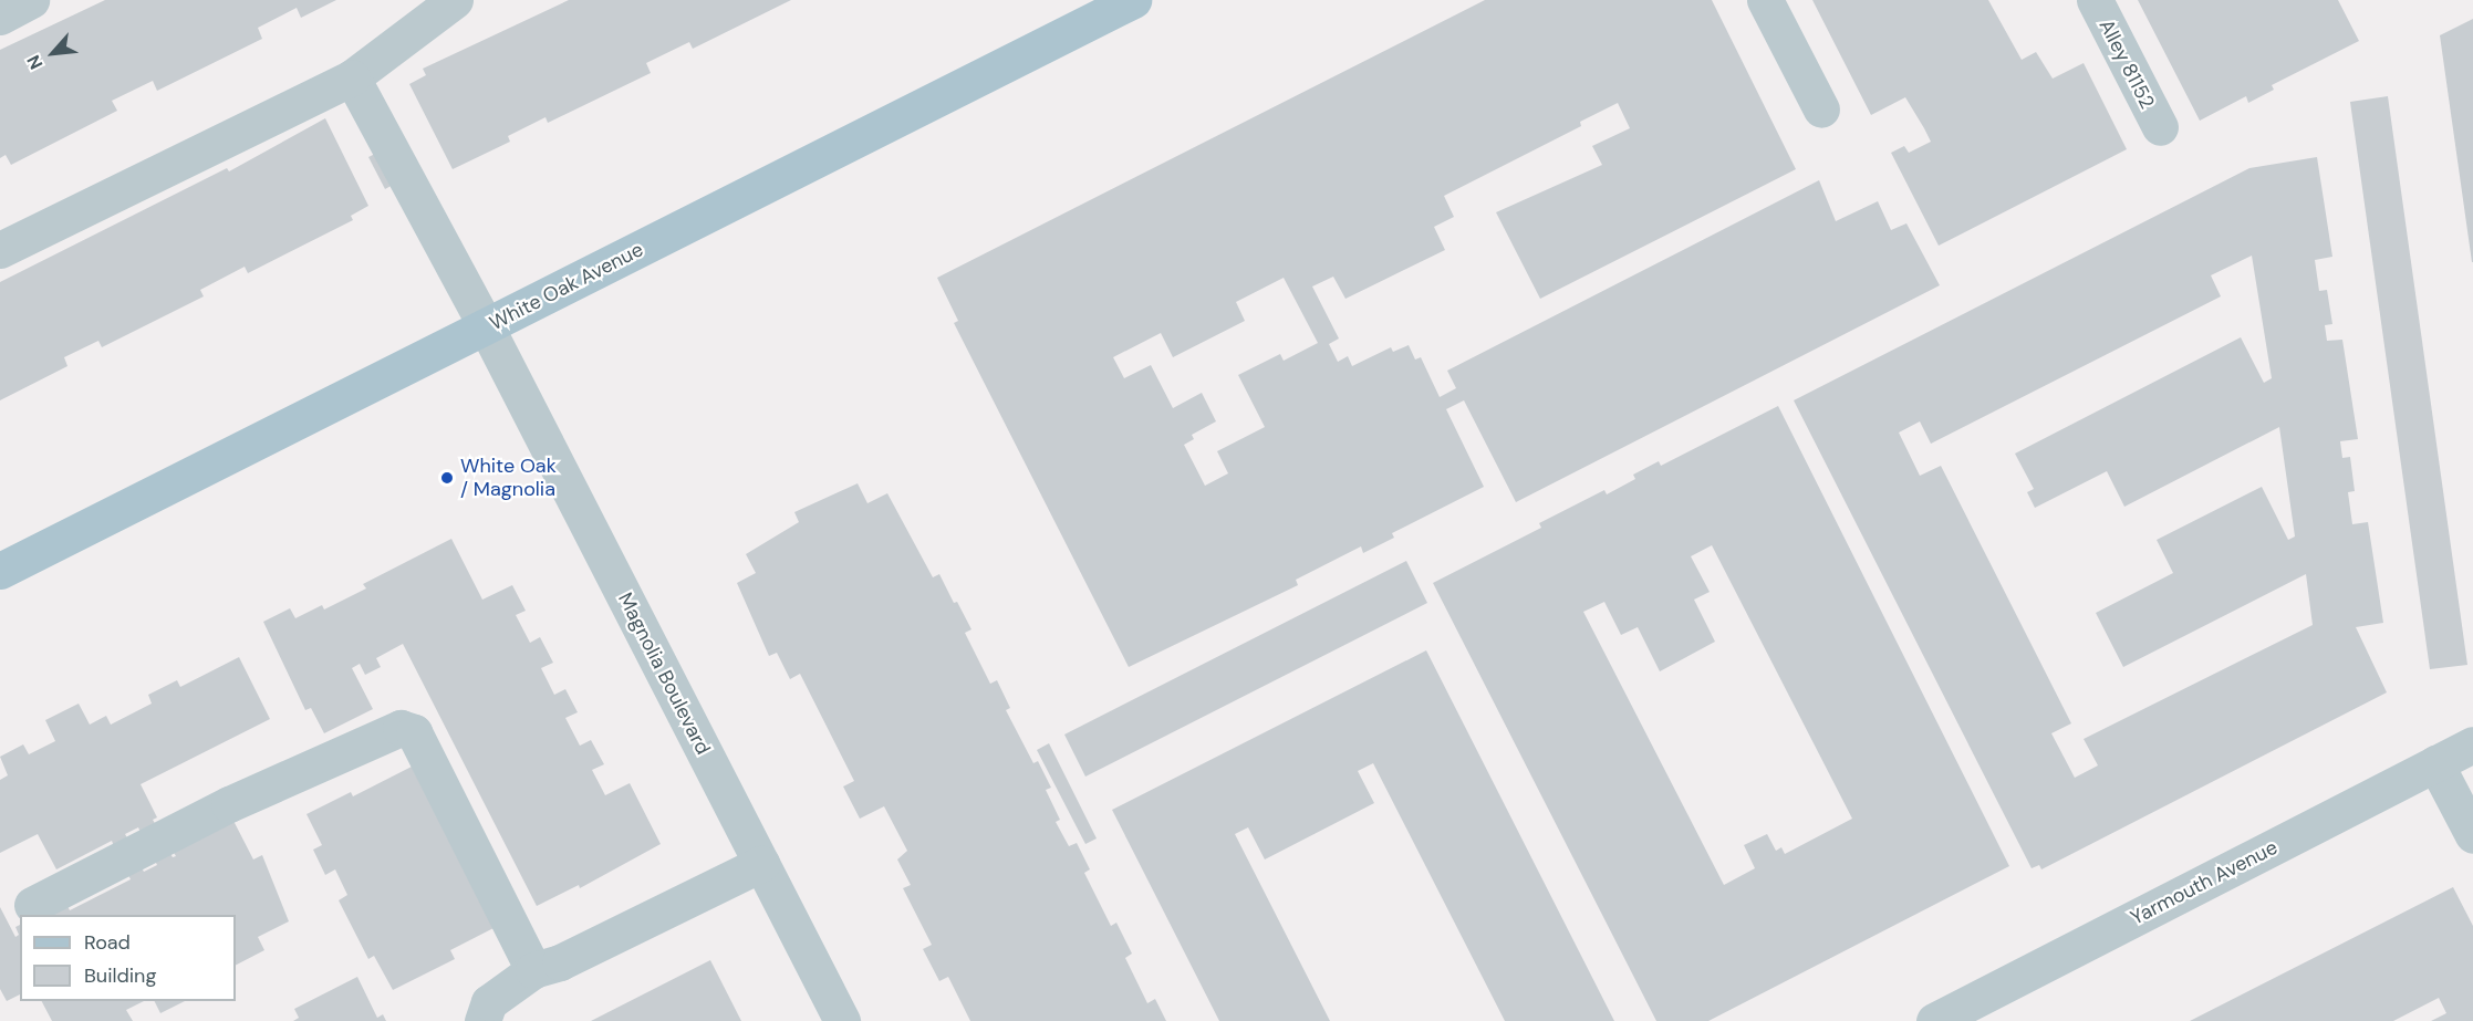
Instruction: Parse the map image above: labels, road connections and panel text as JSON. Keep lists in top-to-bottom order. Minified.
{"streets":{"main road":["White Oak Avenue"],"street":["Alley 81152","Magnolia Boulevard","Yarmouth Avenue"]},"crossings":[["White Oak Avenue","Magnolia Boulevard"]],"places":["White Oak / Magnolia"],"legend":["Road","Building"],"north":"bottom left"}
